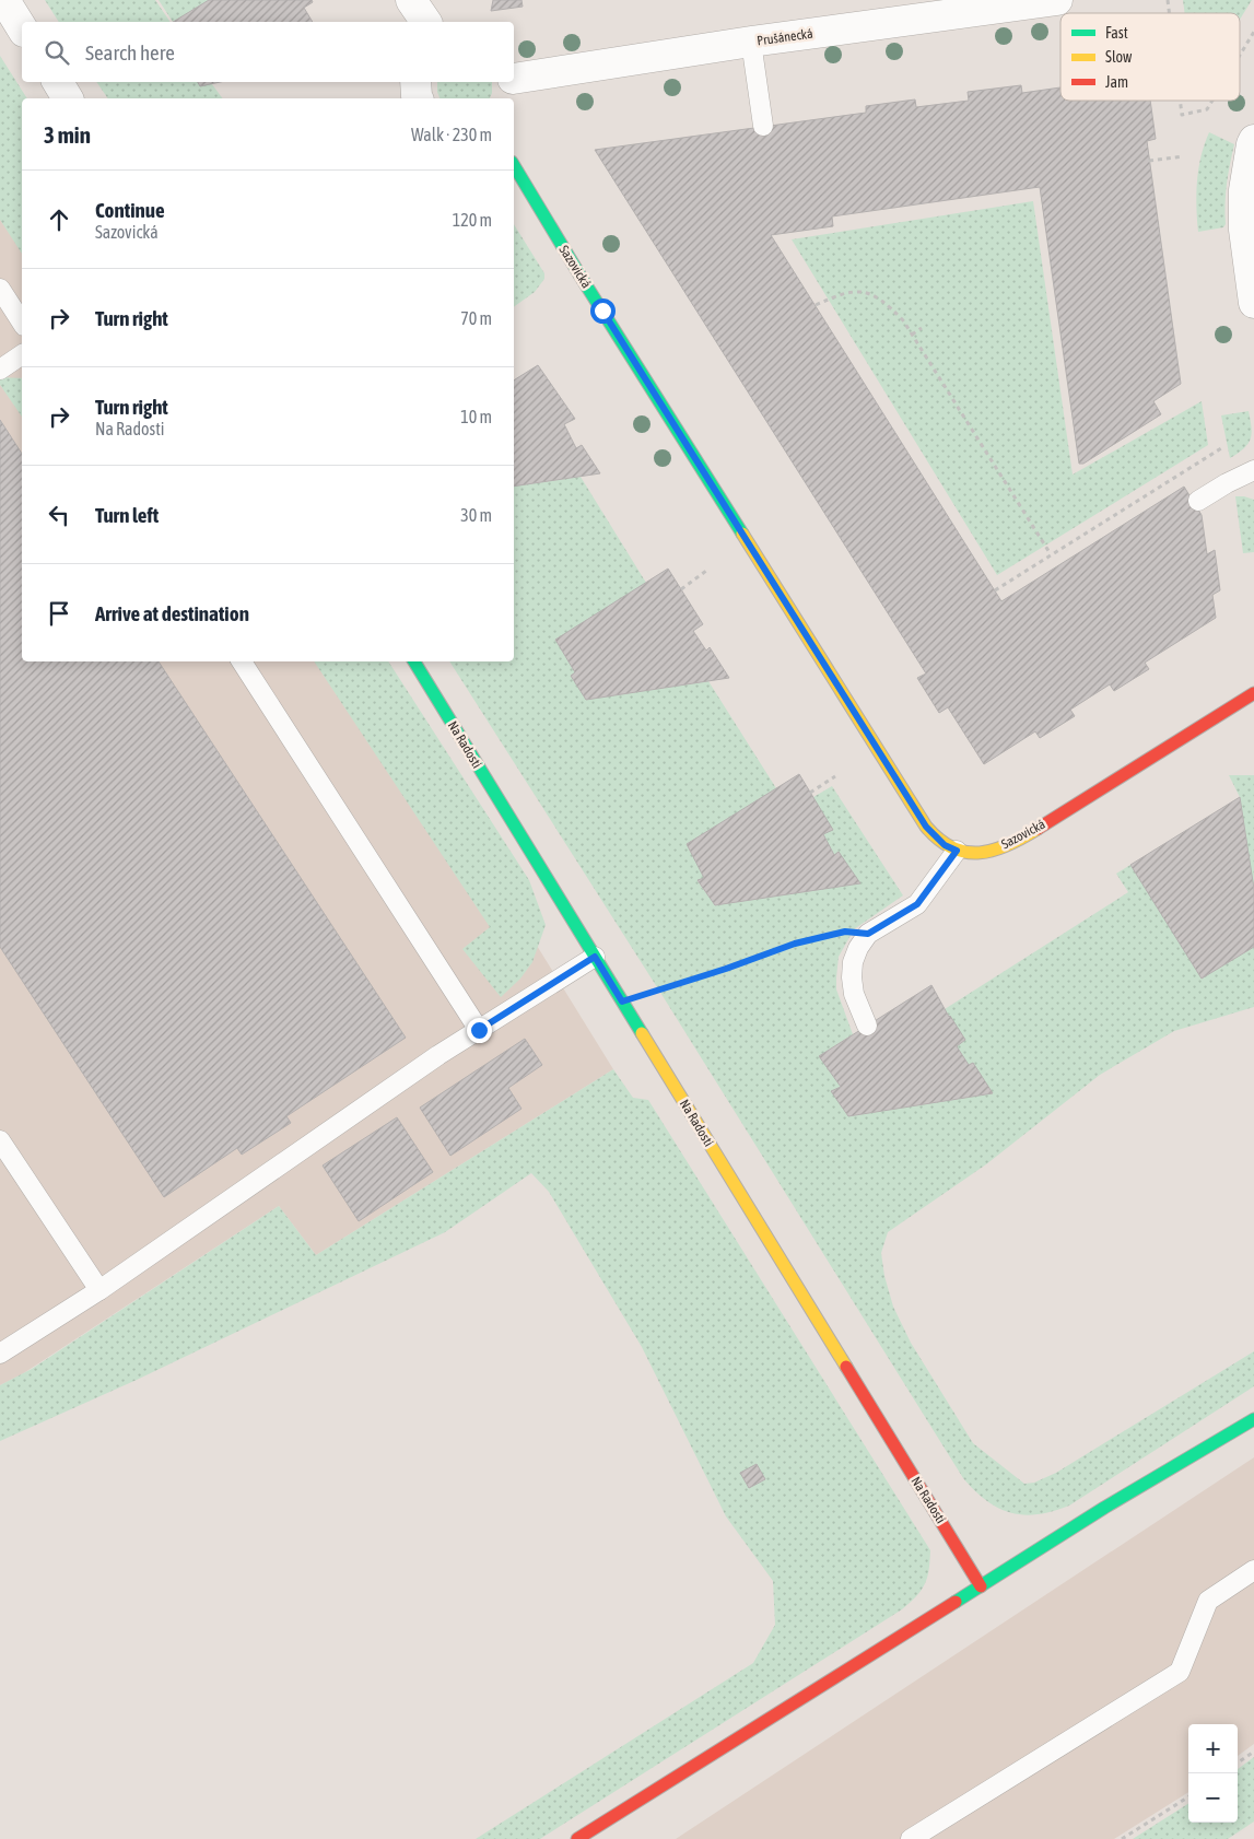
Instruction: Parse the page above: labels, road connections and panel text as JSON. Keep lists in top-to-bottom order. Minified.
{"streets":{"street":["Prušánecká","Sazovická","Na Radosti"]},"legend":["Fast","Slow","Jam"],"page":{"search":"Search here","heading":["3 min","Walk · 230 m"],"list":[["Continue","Sazovická","120 m"],["Turn right","70 m"],["Turn right","Na Radosti","10 m"],["Turn left","30 m"],"Arrive at destination"],"map_buttons":["+","−"]}}
